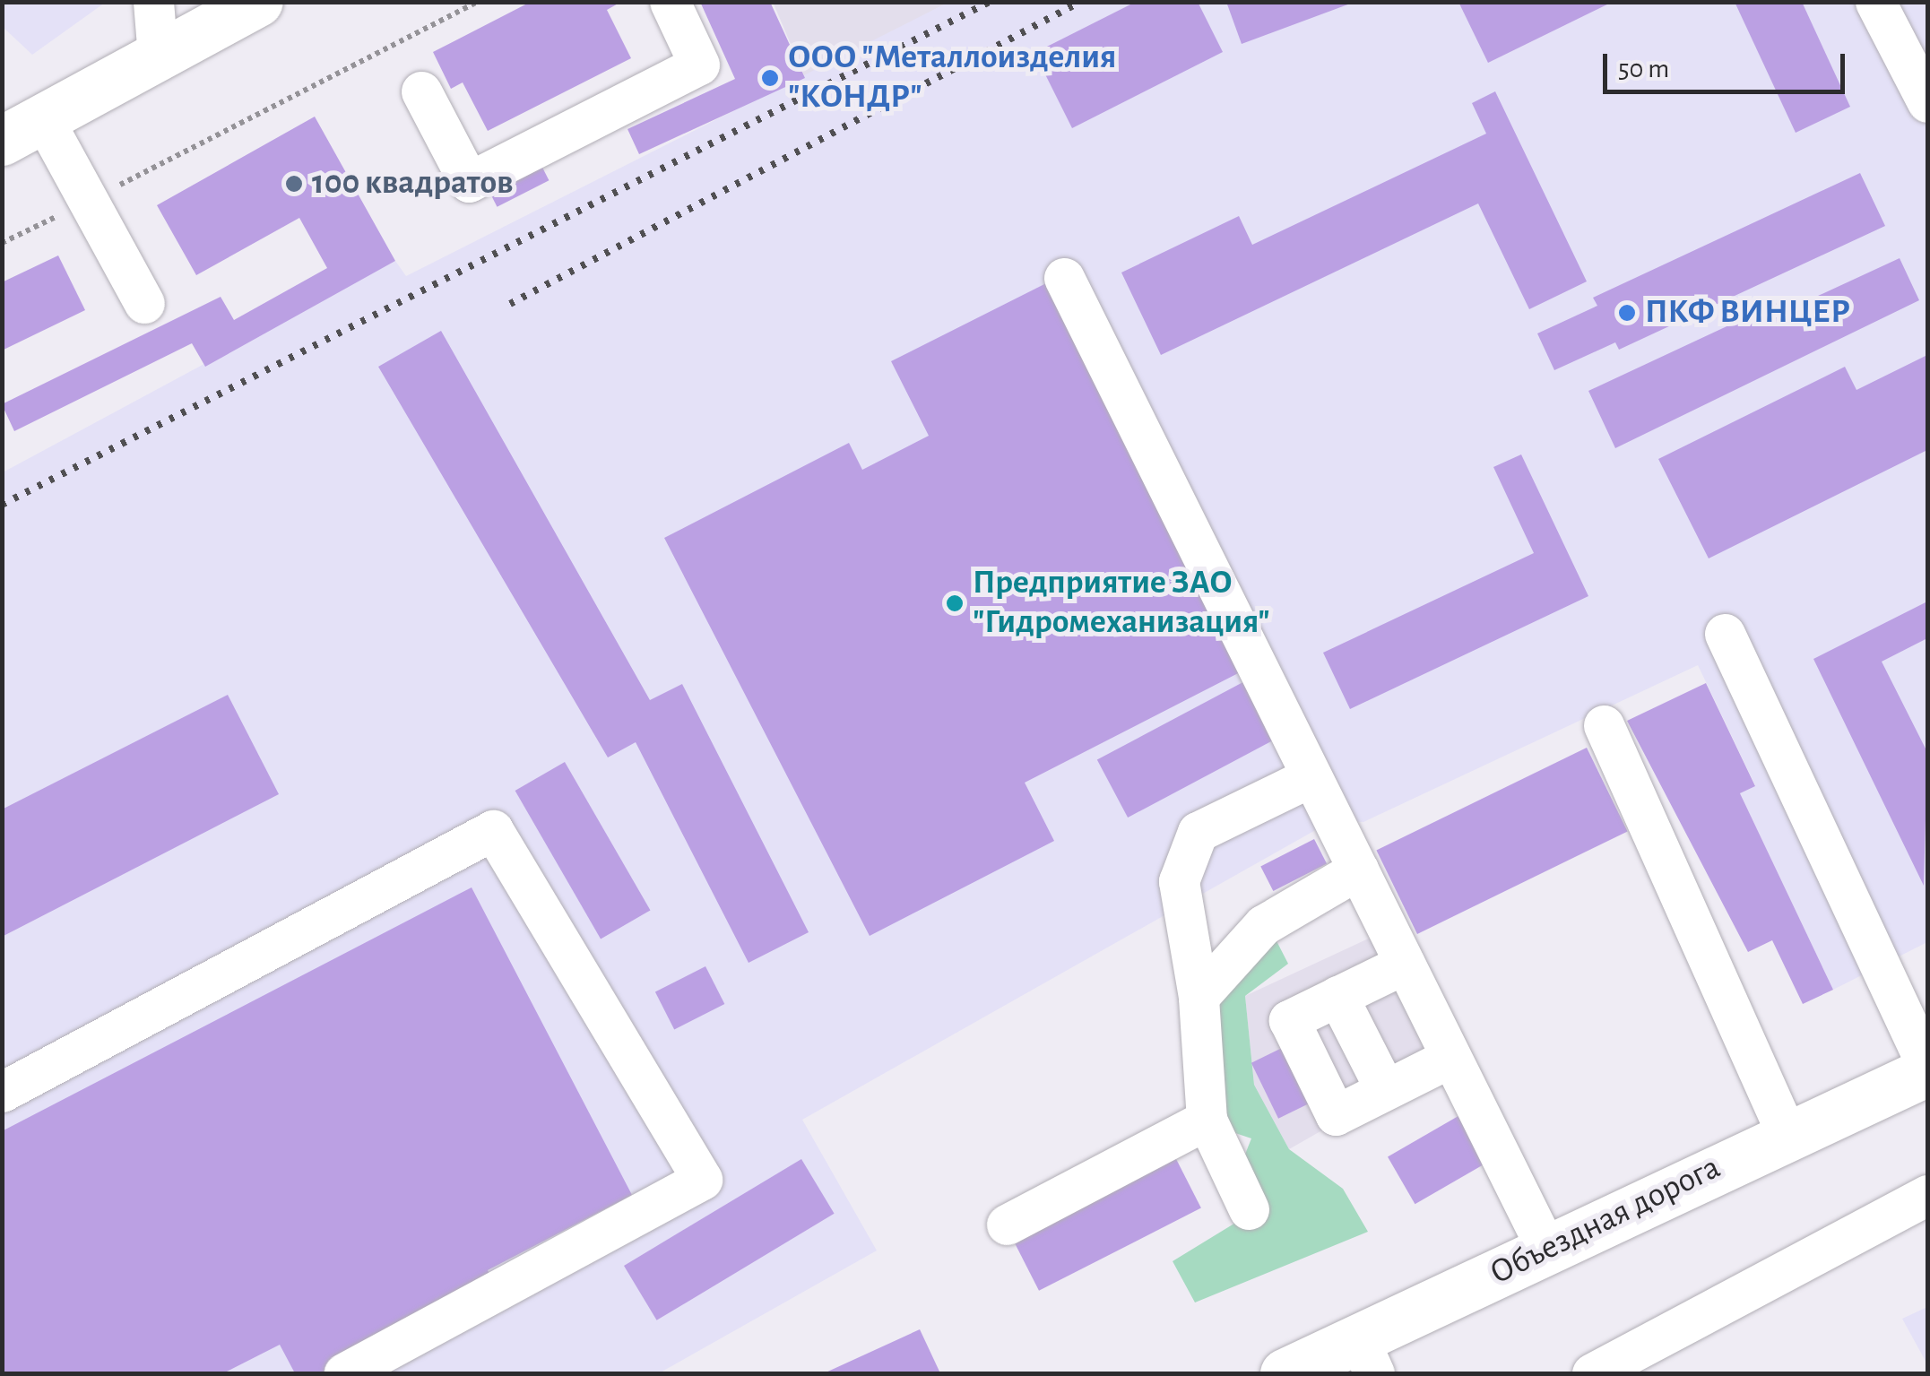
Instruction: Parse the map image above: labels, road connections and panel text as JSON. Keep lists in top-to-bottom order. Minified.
{"streets":{"main road":["Объездная дорога"]},"places":["ООО \"Металлоизделия \"КОНДР\"","100 квадратов","ПКФ ВИНЦЕР","Предприятие ЗАО \"Гидромеханизация\""],"scale_bar":"50 m"}
